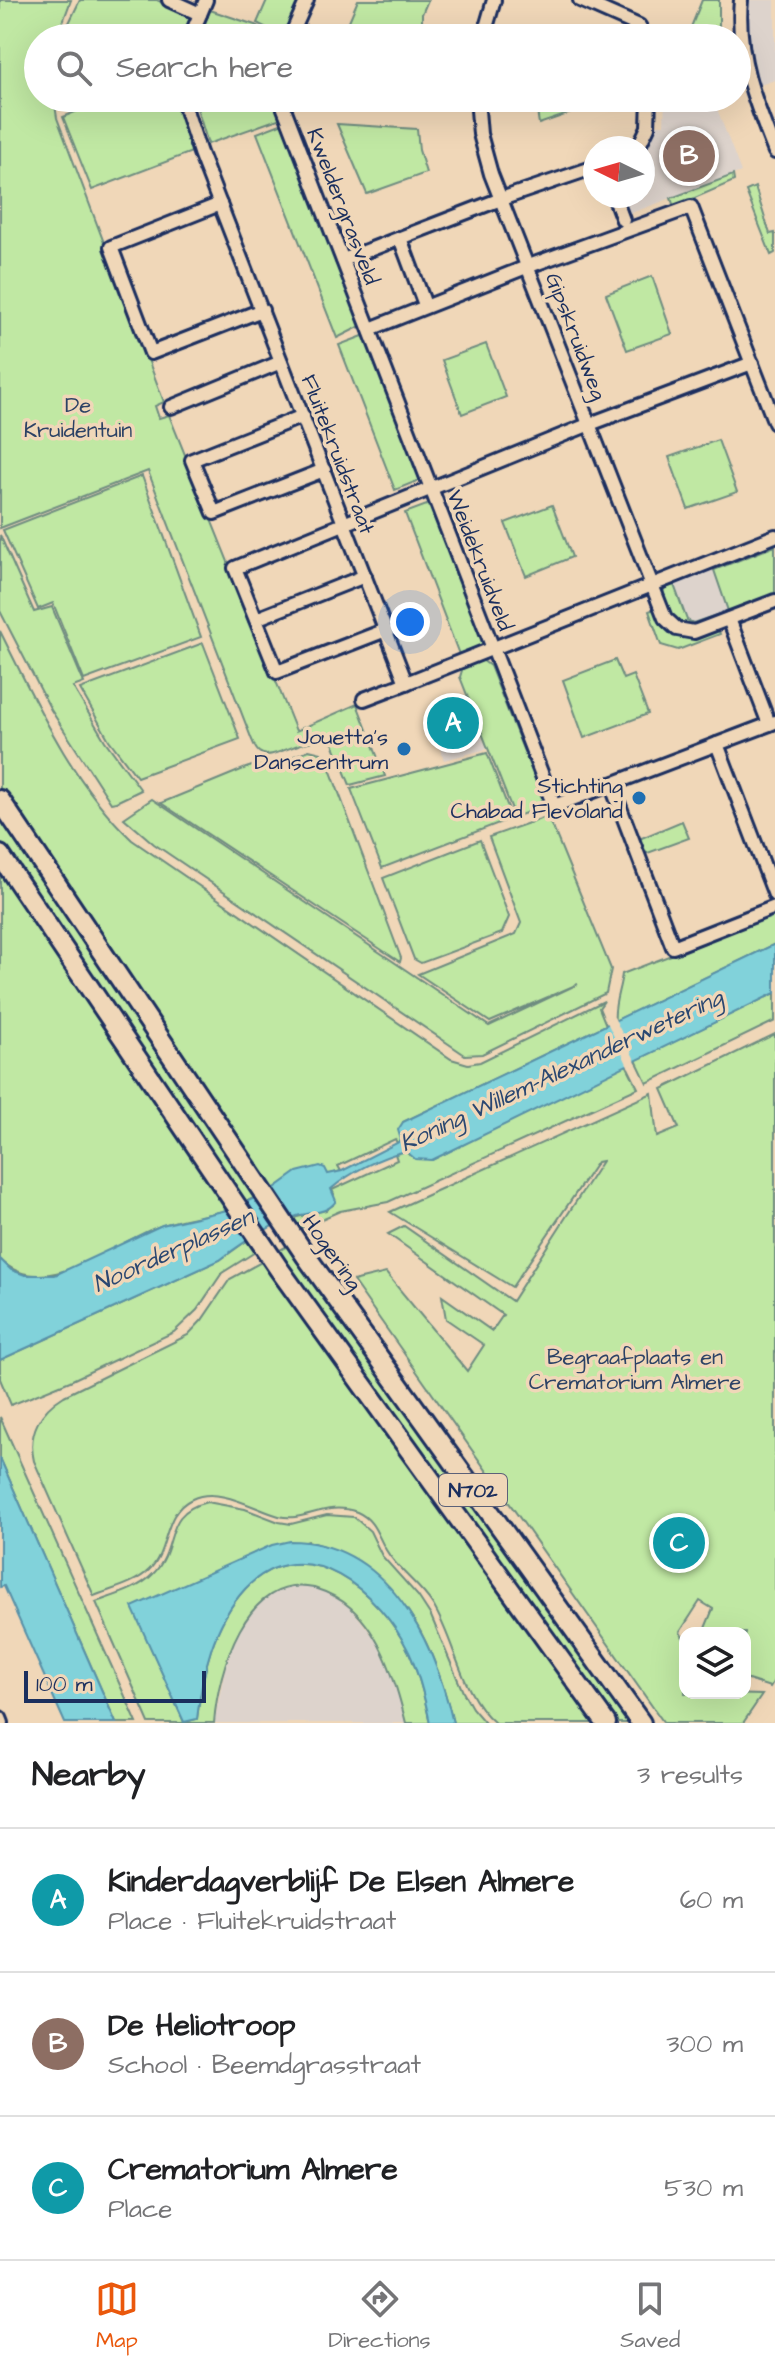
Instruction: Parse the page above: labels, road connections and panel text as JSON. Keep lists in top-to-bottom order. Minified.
{"streets":{"highway":["Hogering","N702"],"street":["Kweldergrasveld","Gipskruidweg","Fluitekruidstraat","Weidekruidveld"]},"crossings":[["Kweldergrasveld","Weidekruidveld"]],"water":["Koning Willem-Alexanderwetering","Noorderplassen"],"parks":["De Kruidentuin","Begraafplaats en Crematorium Almere"],"places":["Jouetta's Danscentrum","Stichting Chabad Flevoland"],"scale_bar":"100 m","north":"left","page":{"search":"Search here","pins":["B","A","C"],"scale":"100 m","heading":["Nearby","3 results"],"list":[{"mark":"A","name":"Kinderdagverblijf De Elsen Almere","note":"Place · Fluitekruidstraat","value":"60 m"},{"mark":"B","name":"De Heliotroop","note":"School · Beemdgrasstraat","value":"300 m"},{"mark":"C","name":"Crematorium Almere","note":"Place","value":"530 m"}],"nav":["Map","Directions","Saved"]}}
